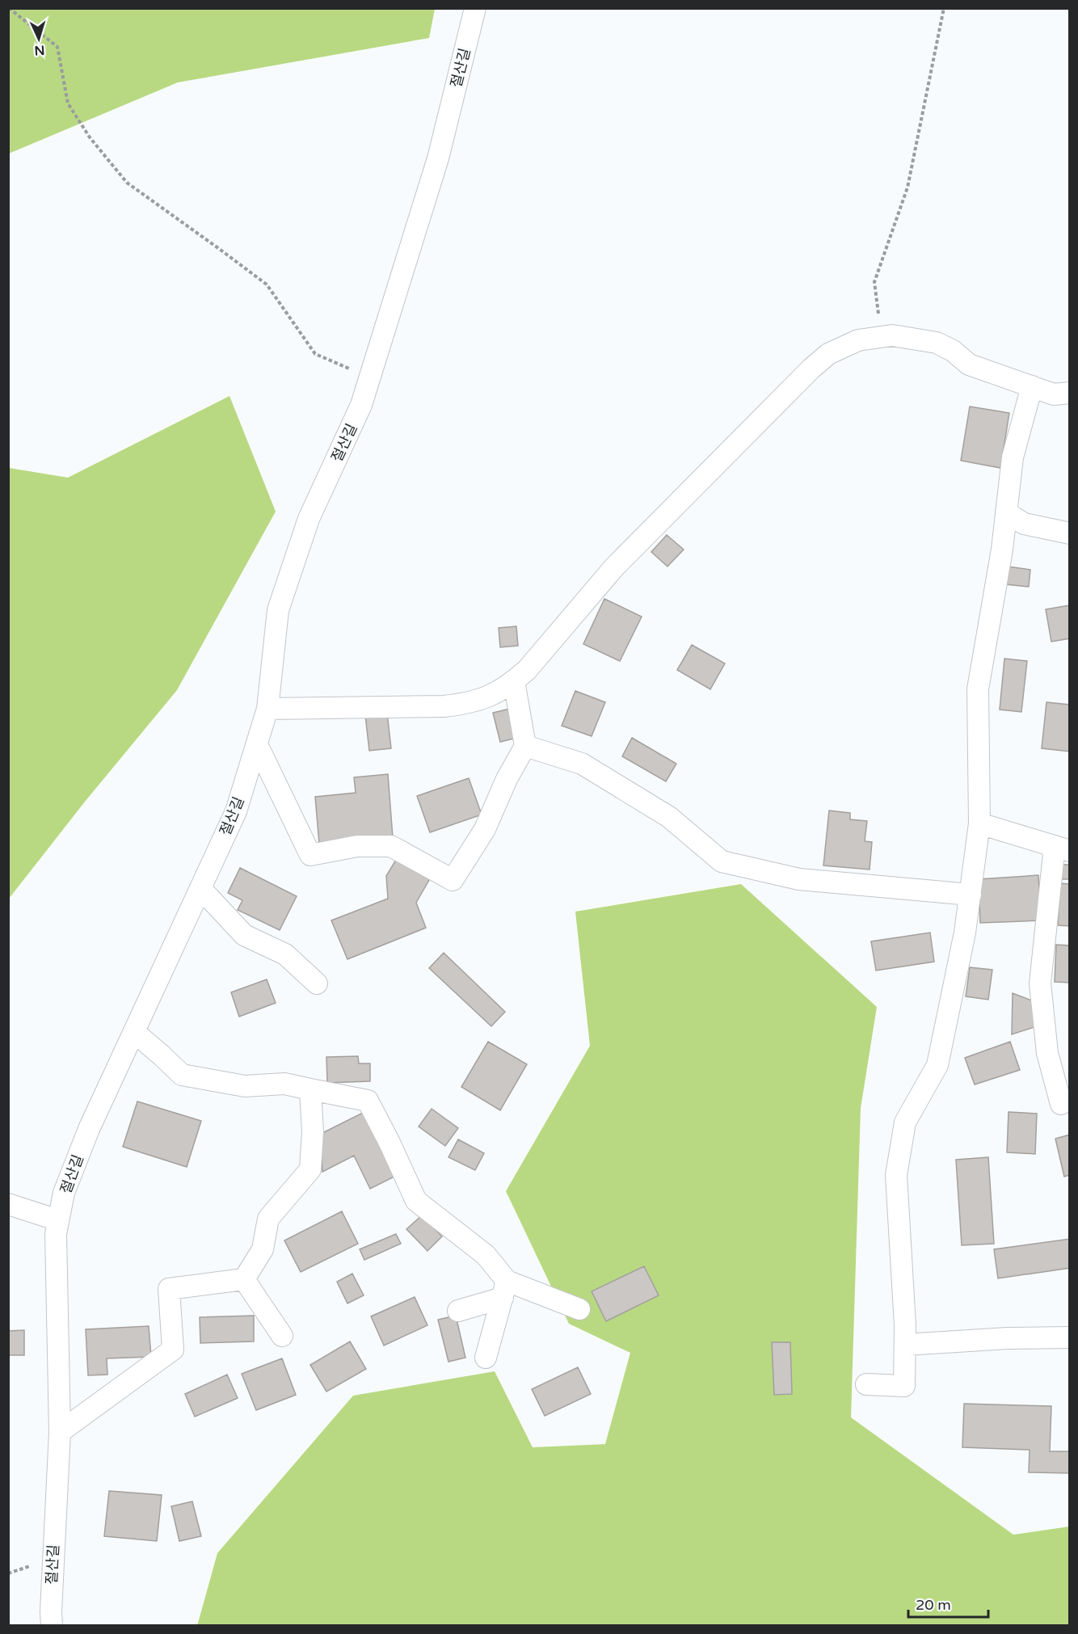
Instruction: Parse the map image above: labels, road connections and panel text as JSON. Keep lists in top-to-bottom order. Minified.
{"streets":{"street":["절산길"]},"scale_bar":"20 m","north":"bottom"}
